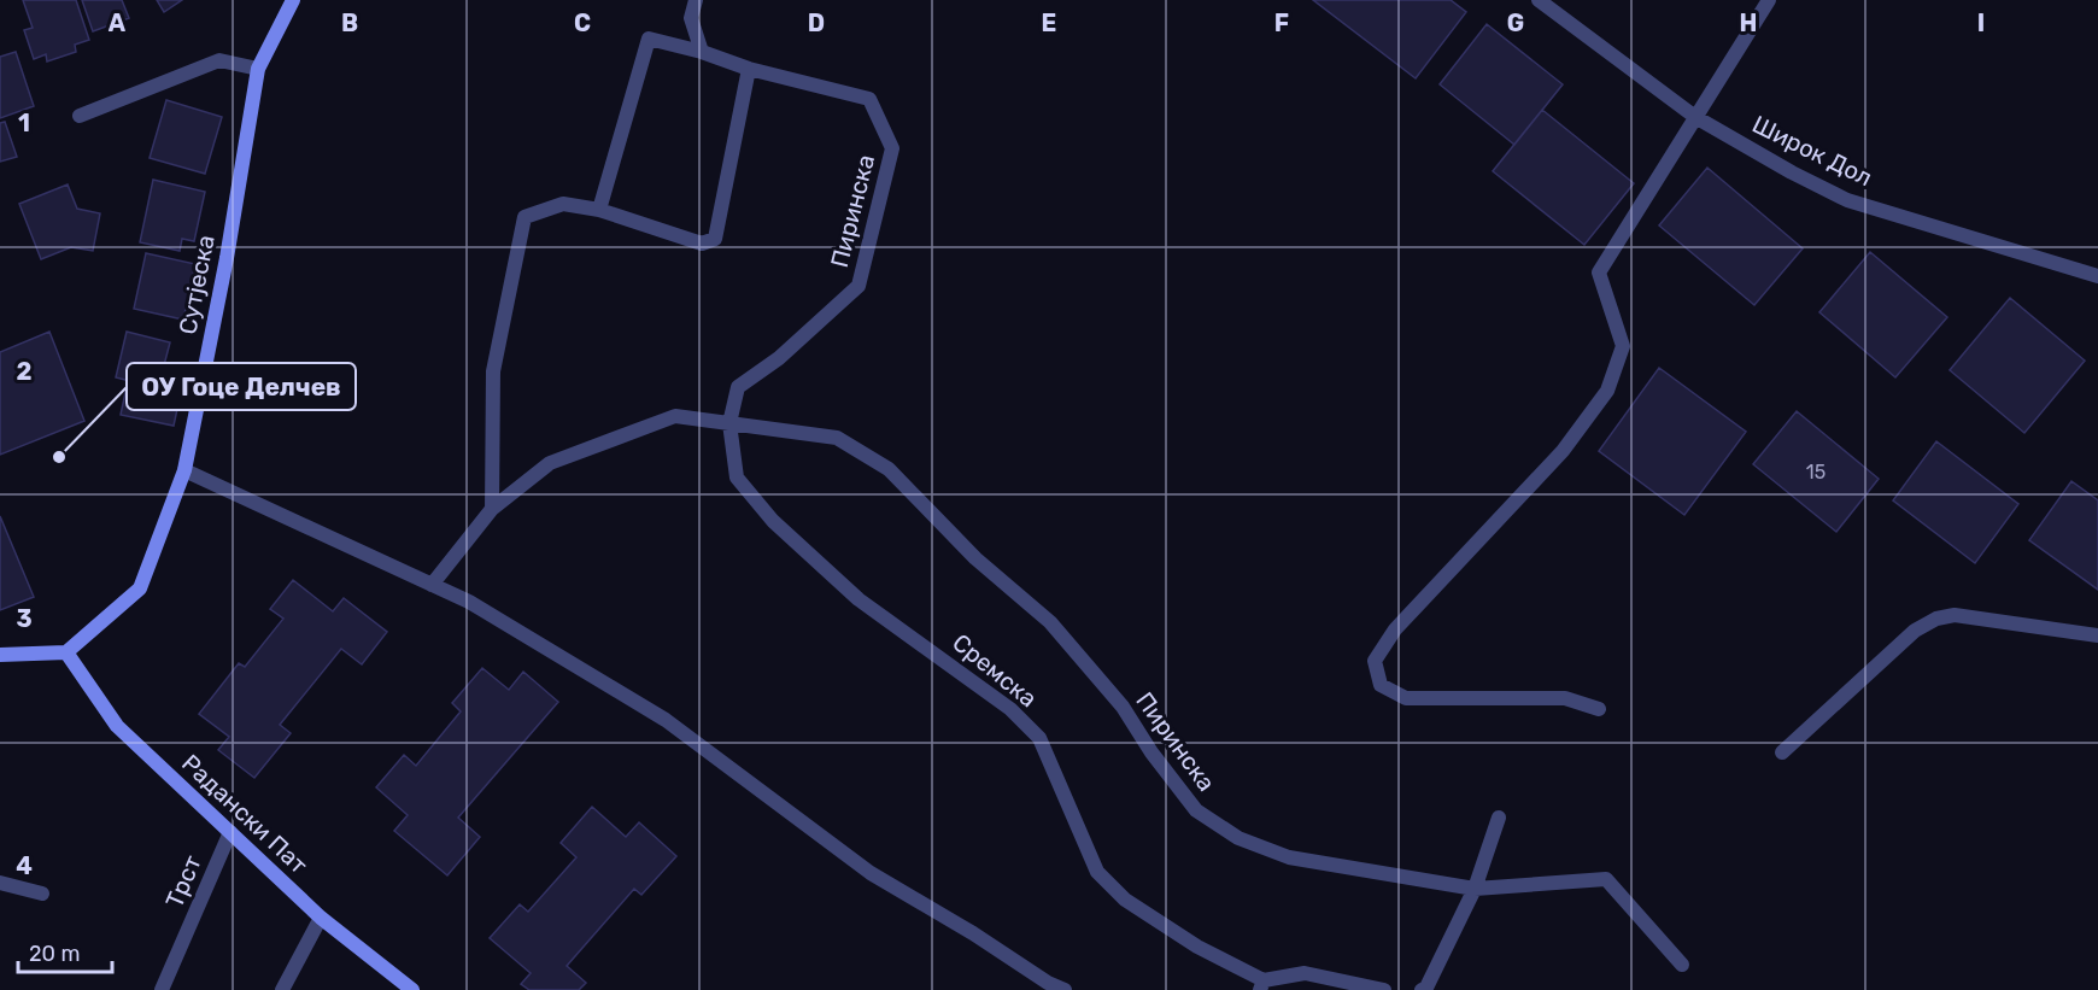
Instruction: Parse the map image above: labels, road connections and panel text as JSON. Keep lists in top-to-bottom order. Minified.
{"streets":{"street":["Широк Дол","Пиринска","Сутјеска","Сремска","Радански Пат","Трст"]},"crossings":[["Пиринска","Сремска"],["Сутјеска","Радански Пат"],["Радански Пат","Трст"]],"places":["ОУ Гоце Делчев"],"house_numbers":["15"],"scale_bar":"20 m","grid":{"columns":["A","B","C","D","E","F","G","H","I"],"rows":["1","2","3","4"]}}
